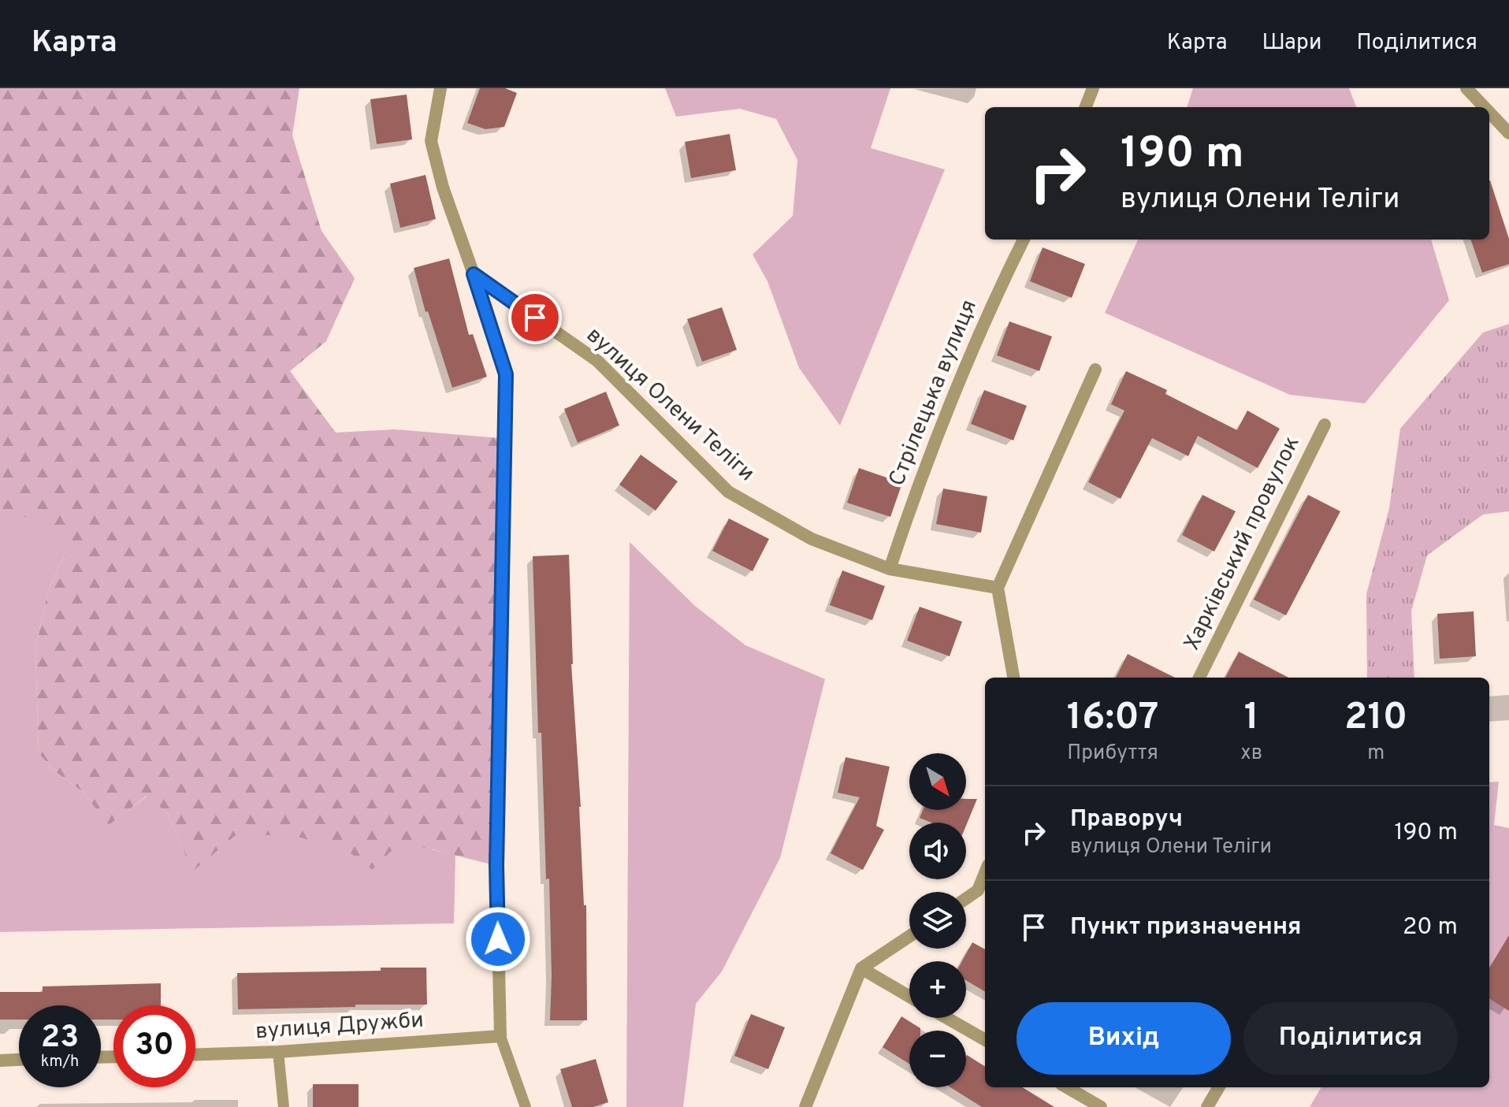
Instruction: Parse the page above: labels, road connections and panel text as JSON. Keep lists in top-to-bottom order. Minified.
{"streets":{"street":["Стрілецька вулиця","вулиця Олени Теліги","Харківський провулок","вулиця Дружби"]},"crossings":[["Стрілецька вулиця","вулиця Олени Теліги"]],"north":"bottom right","page":{"header":"Карта","nav":["Карта","Шари","Поділитися"],"turn":["190 m","вулиця Олени Теліги"],"eta":["16:07","Прибуття","1","хв","210","m"],"map_buttons":["+","−"],"list":[{"name":"Праворуч","note":"вулиця Олени Теліги","value":"190 m"},{"name":"Пункт призначення","value":"20 m"}],"buttons":["Вихід","Поділитися"],"speed":"23 km/h","limit":"30"}}
